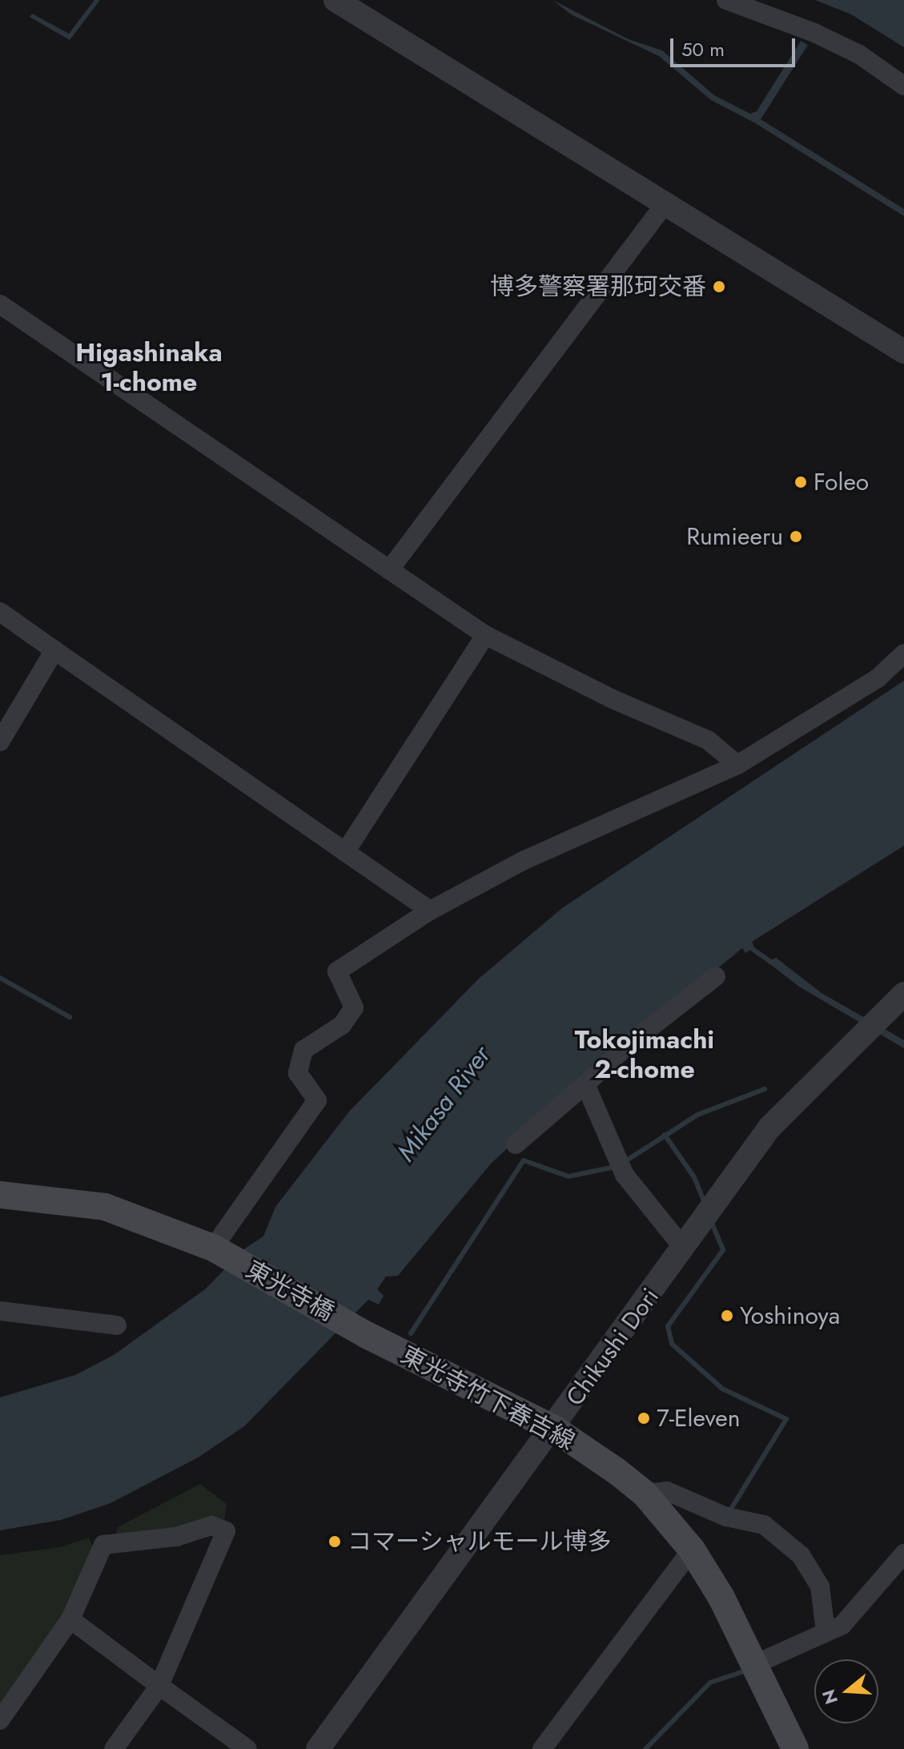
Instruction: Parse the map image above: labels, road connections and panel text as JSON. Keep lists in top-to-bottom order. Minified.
{"streets":{"main road":["東光寺橋","東光寺竹下春吉線"],"street":["Chikushi Dori"]},"crossings":[["東光寺橋","東光寺竹下春吉線"],["Chikushi Dori","東光寺竹下春吉線"]],"districts":["Higashinaka 1-chome","Tokojimachi 2-chome"],"water":["Mikasa River"],"places":["博多警察署那珂交番","Foleo","Rumieeru","Yoshinoya","7-Eleven","コマーシャルモール博多"],"scale_bar":"50 m","north":"left"}
